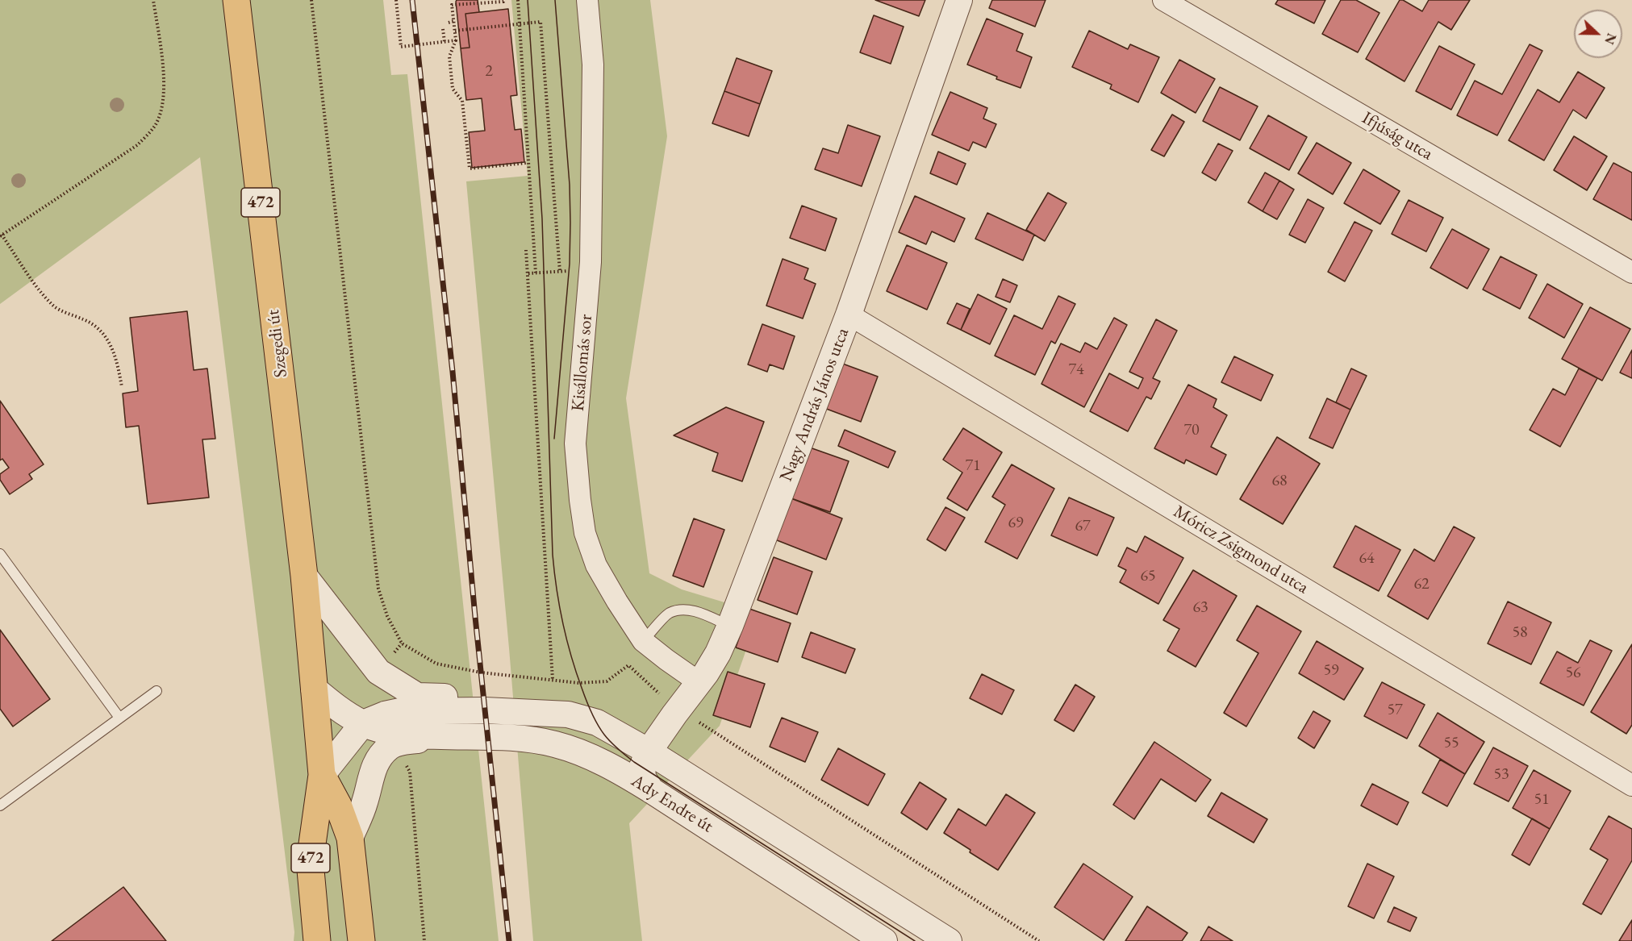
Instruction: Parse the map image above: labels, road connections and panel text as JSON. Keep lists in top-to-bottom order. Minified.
{"streets":{"main road":["472","Szegedi út"],"street":["Ifjúság utca","Kisállomás sor","Nagy András János utca","Móricz Zsigmond utca","Ady Endre út"]},"crossings":[["472","Szegedi út"],["Kisállomás sor","Nagy András János utca"],["Nagy András János utca","Móricz Zsigmond utca"],["Nagy András János utca","Ady Endre út"]],"house_numbers":["2","74","70","71","68","69","67","64","65","62","63","58","59","56","57","55","53","51"],"north":"right"}
